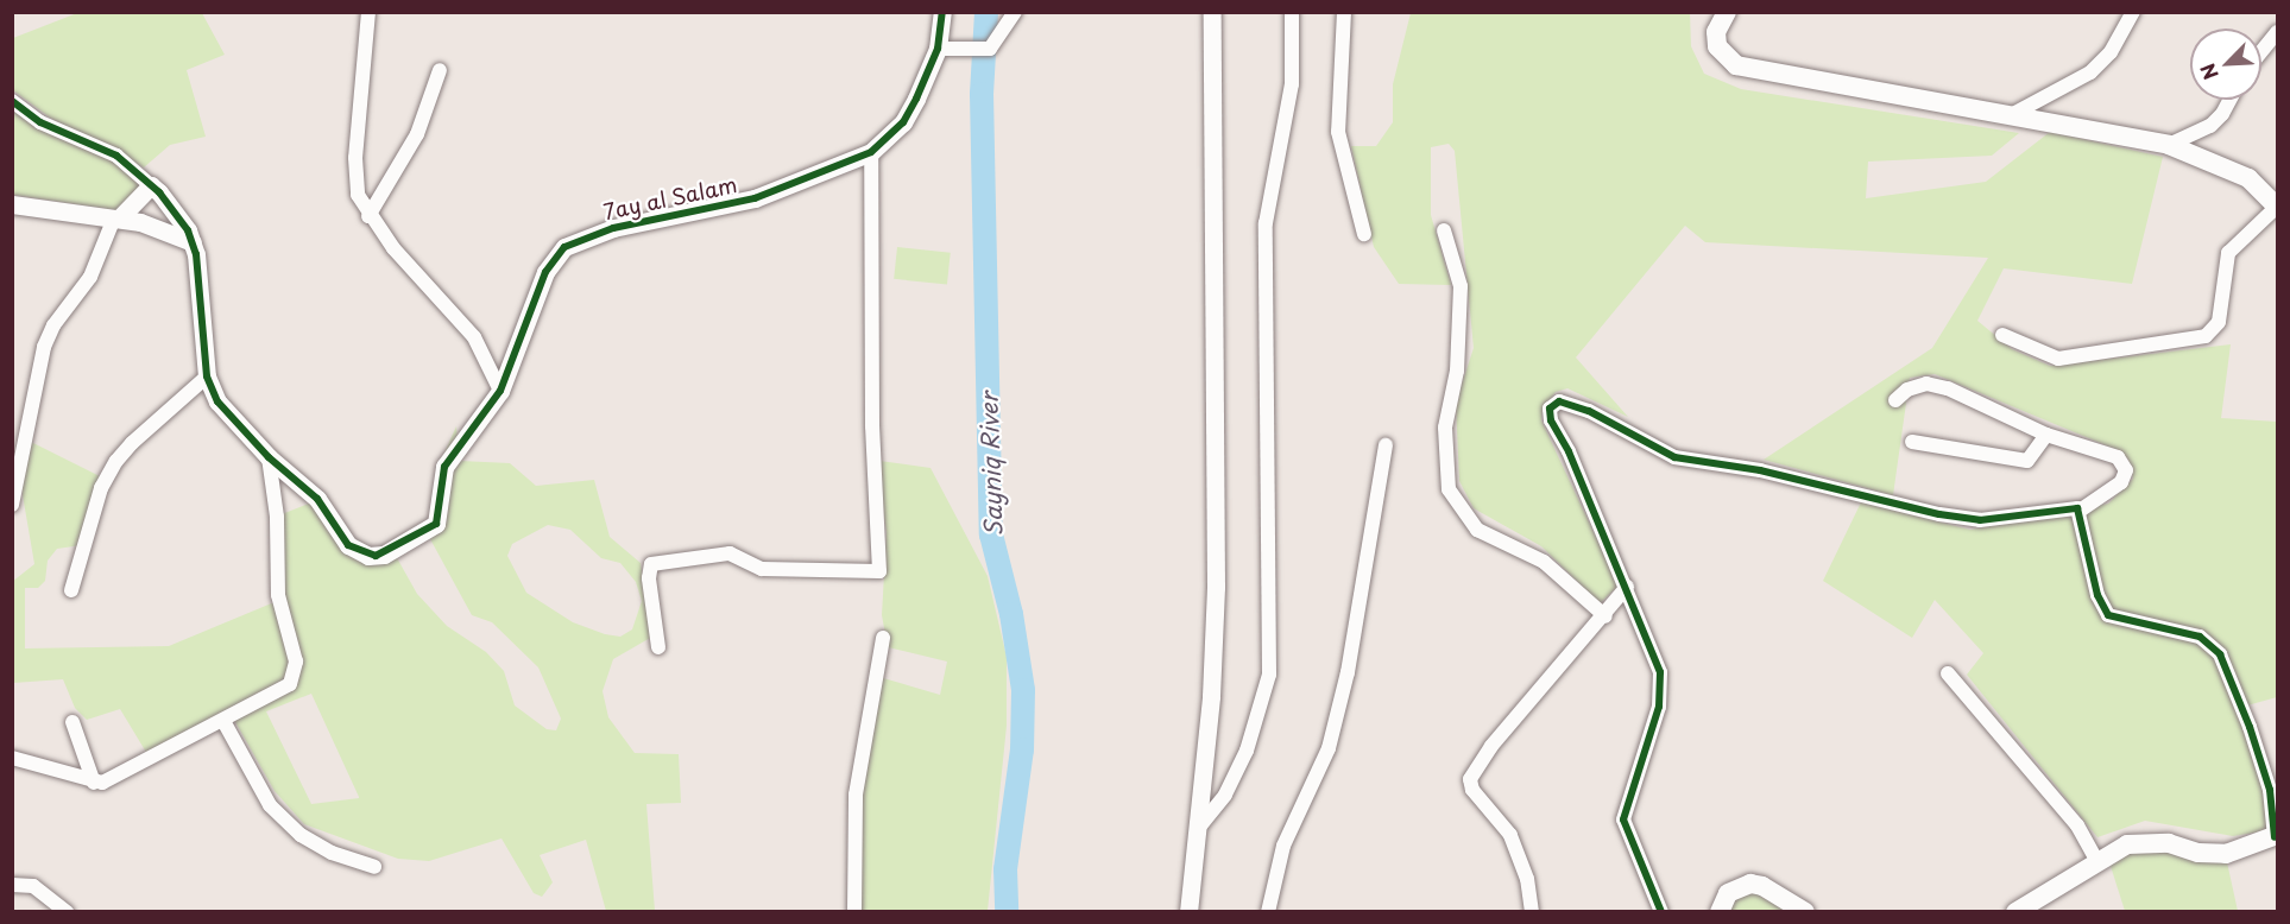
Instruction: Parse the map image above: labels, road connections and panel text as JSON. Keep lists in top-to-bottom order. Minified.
{"streets":{"street":["7ay al Salam"]},"water":["Sayniq River"],"north":"bottom left"}
